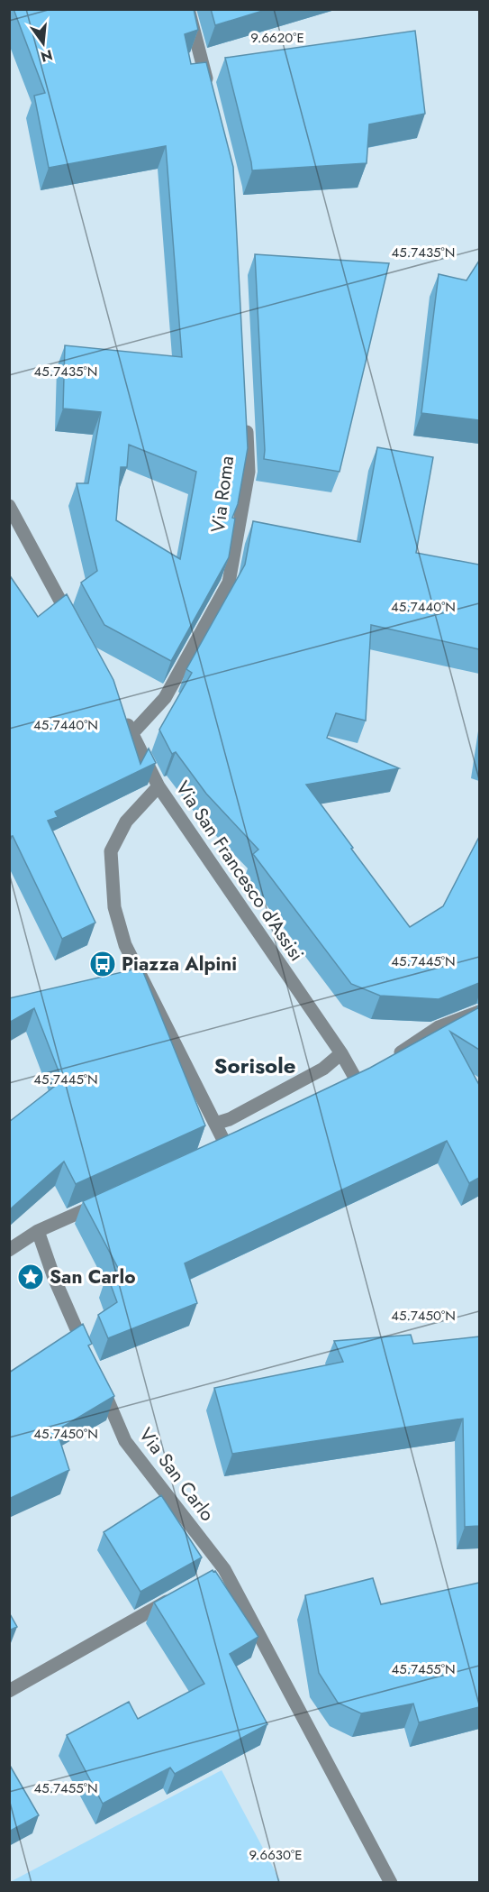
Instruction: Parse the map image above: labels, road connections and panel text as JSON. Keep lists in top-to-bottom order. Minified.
{"streets":{"street":["Via Roma","Via San Francesco d'Assisi","Via San Carlo"]},"districts":["Sorisole"],"places":{"bus stop":["Piazza Alpini"],"place":["San Carlo"]},"north":"bottom","coordinates":["9.6620°E","45.7435°N","45.7440°N","45.7445°N","45.7450°N","45.7455°N","9.6630°E"]}
